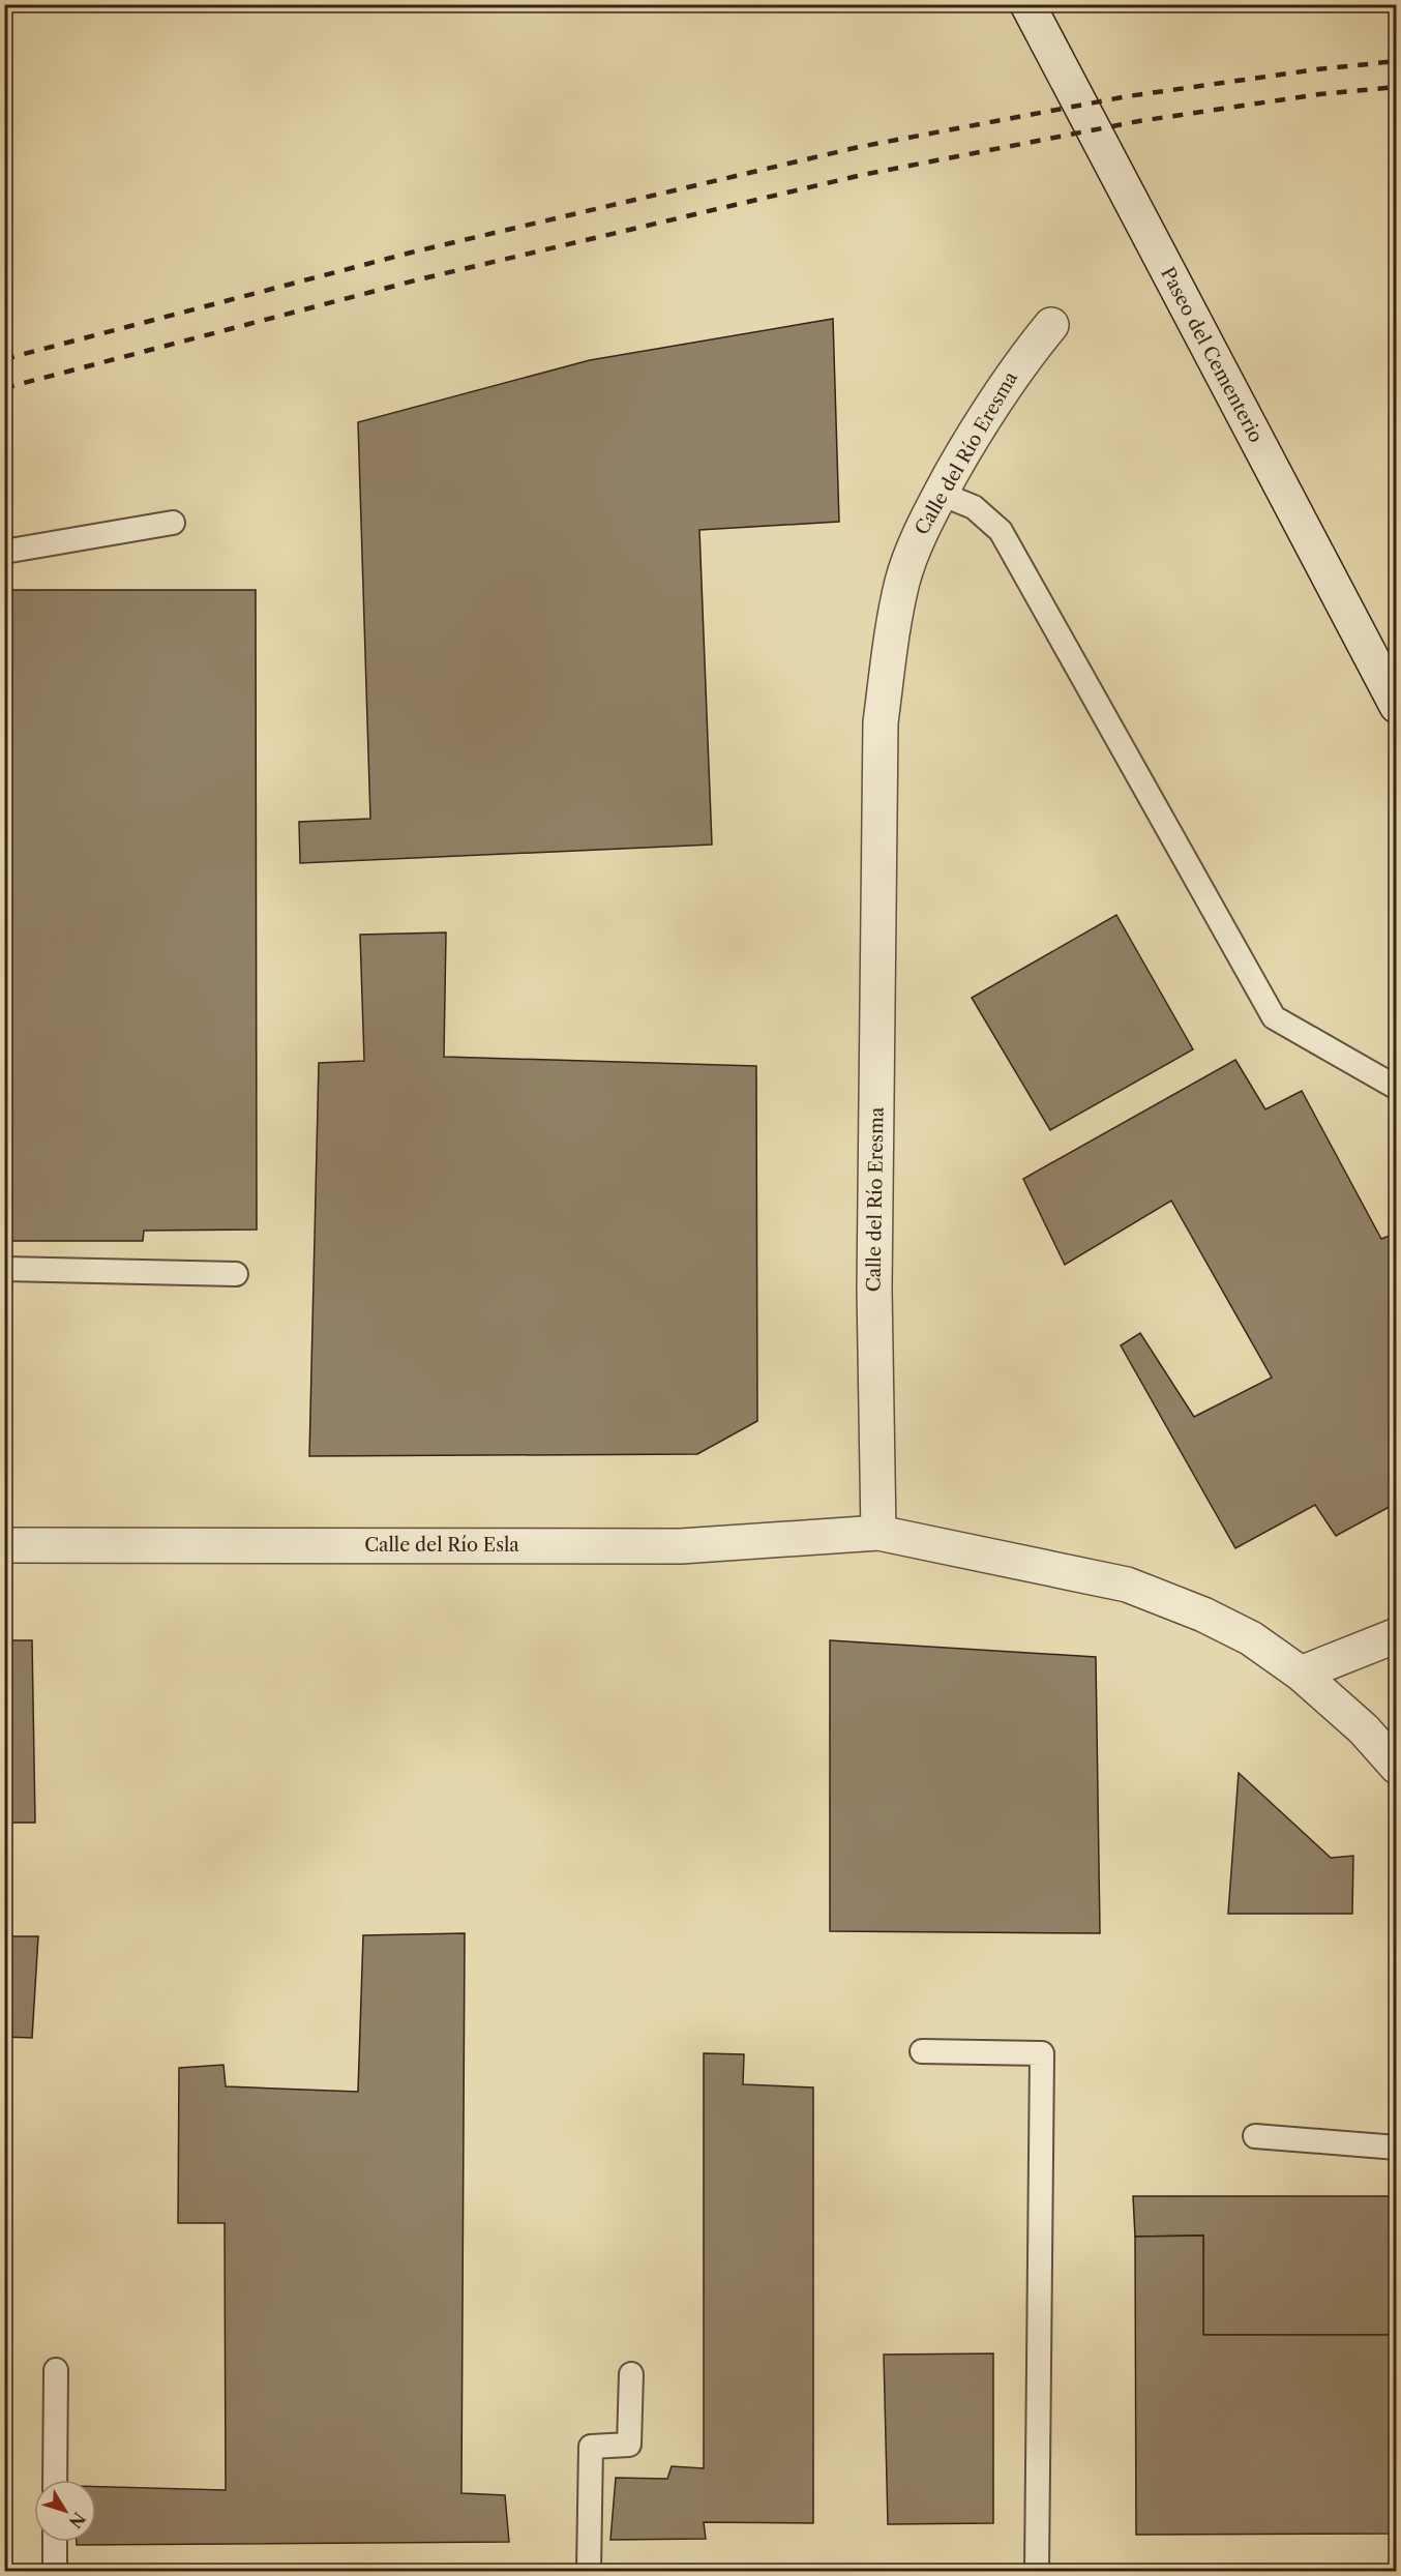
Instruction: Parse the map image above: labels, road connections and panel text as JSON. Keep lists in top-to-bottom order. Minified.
{"streets":{"street":["Paseo del Cementerio","Calle del Río Eresma","Calle del Río Esla"]},"crossings":[["Calle del Río Eresma","Calle del Río Esla"]],"north":"bottom right"}
